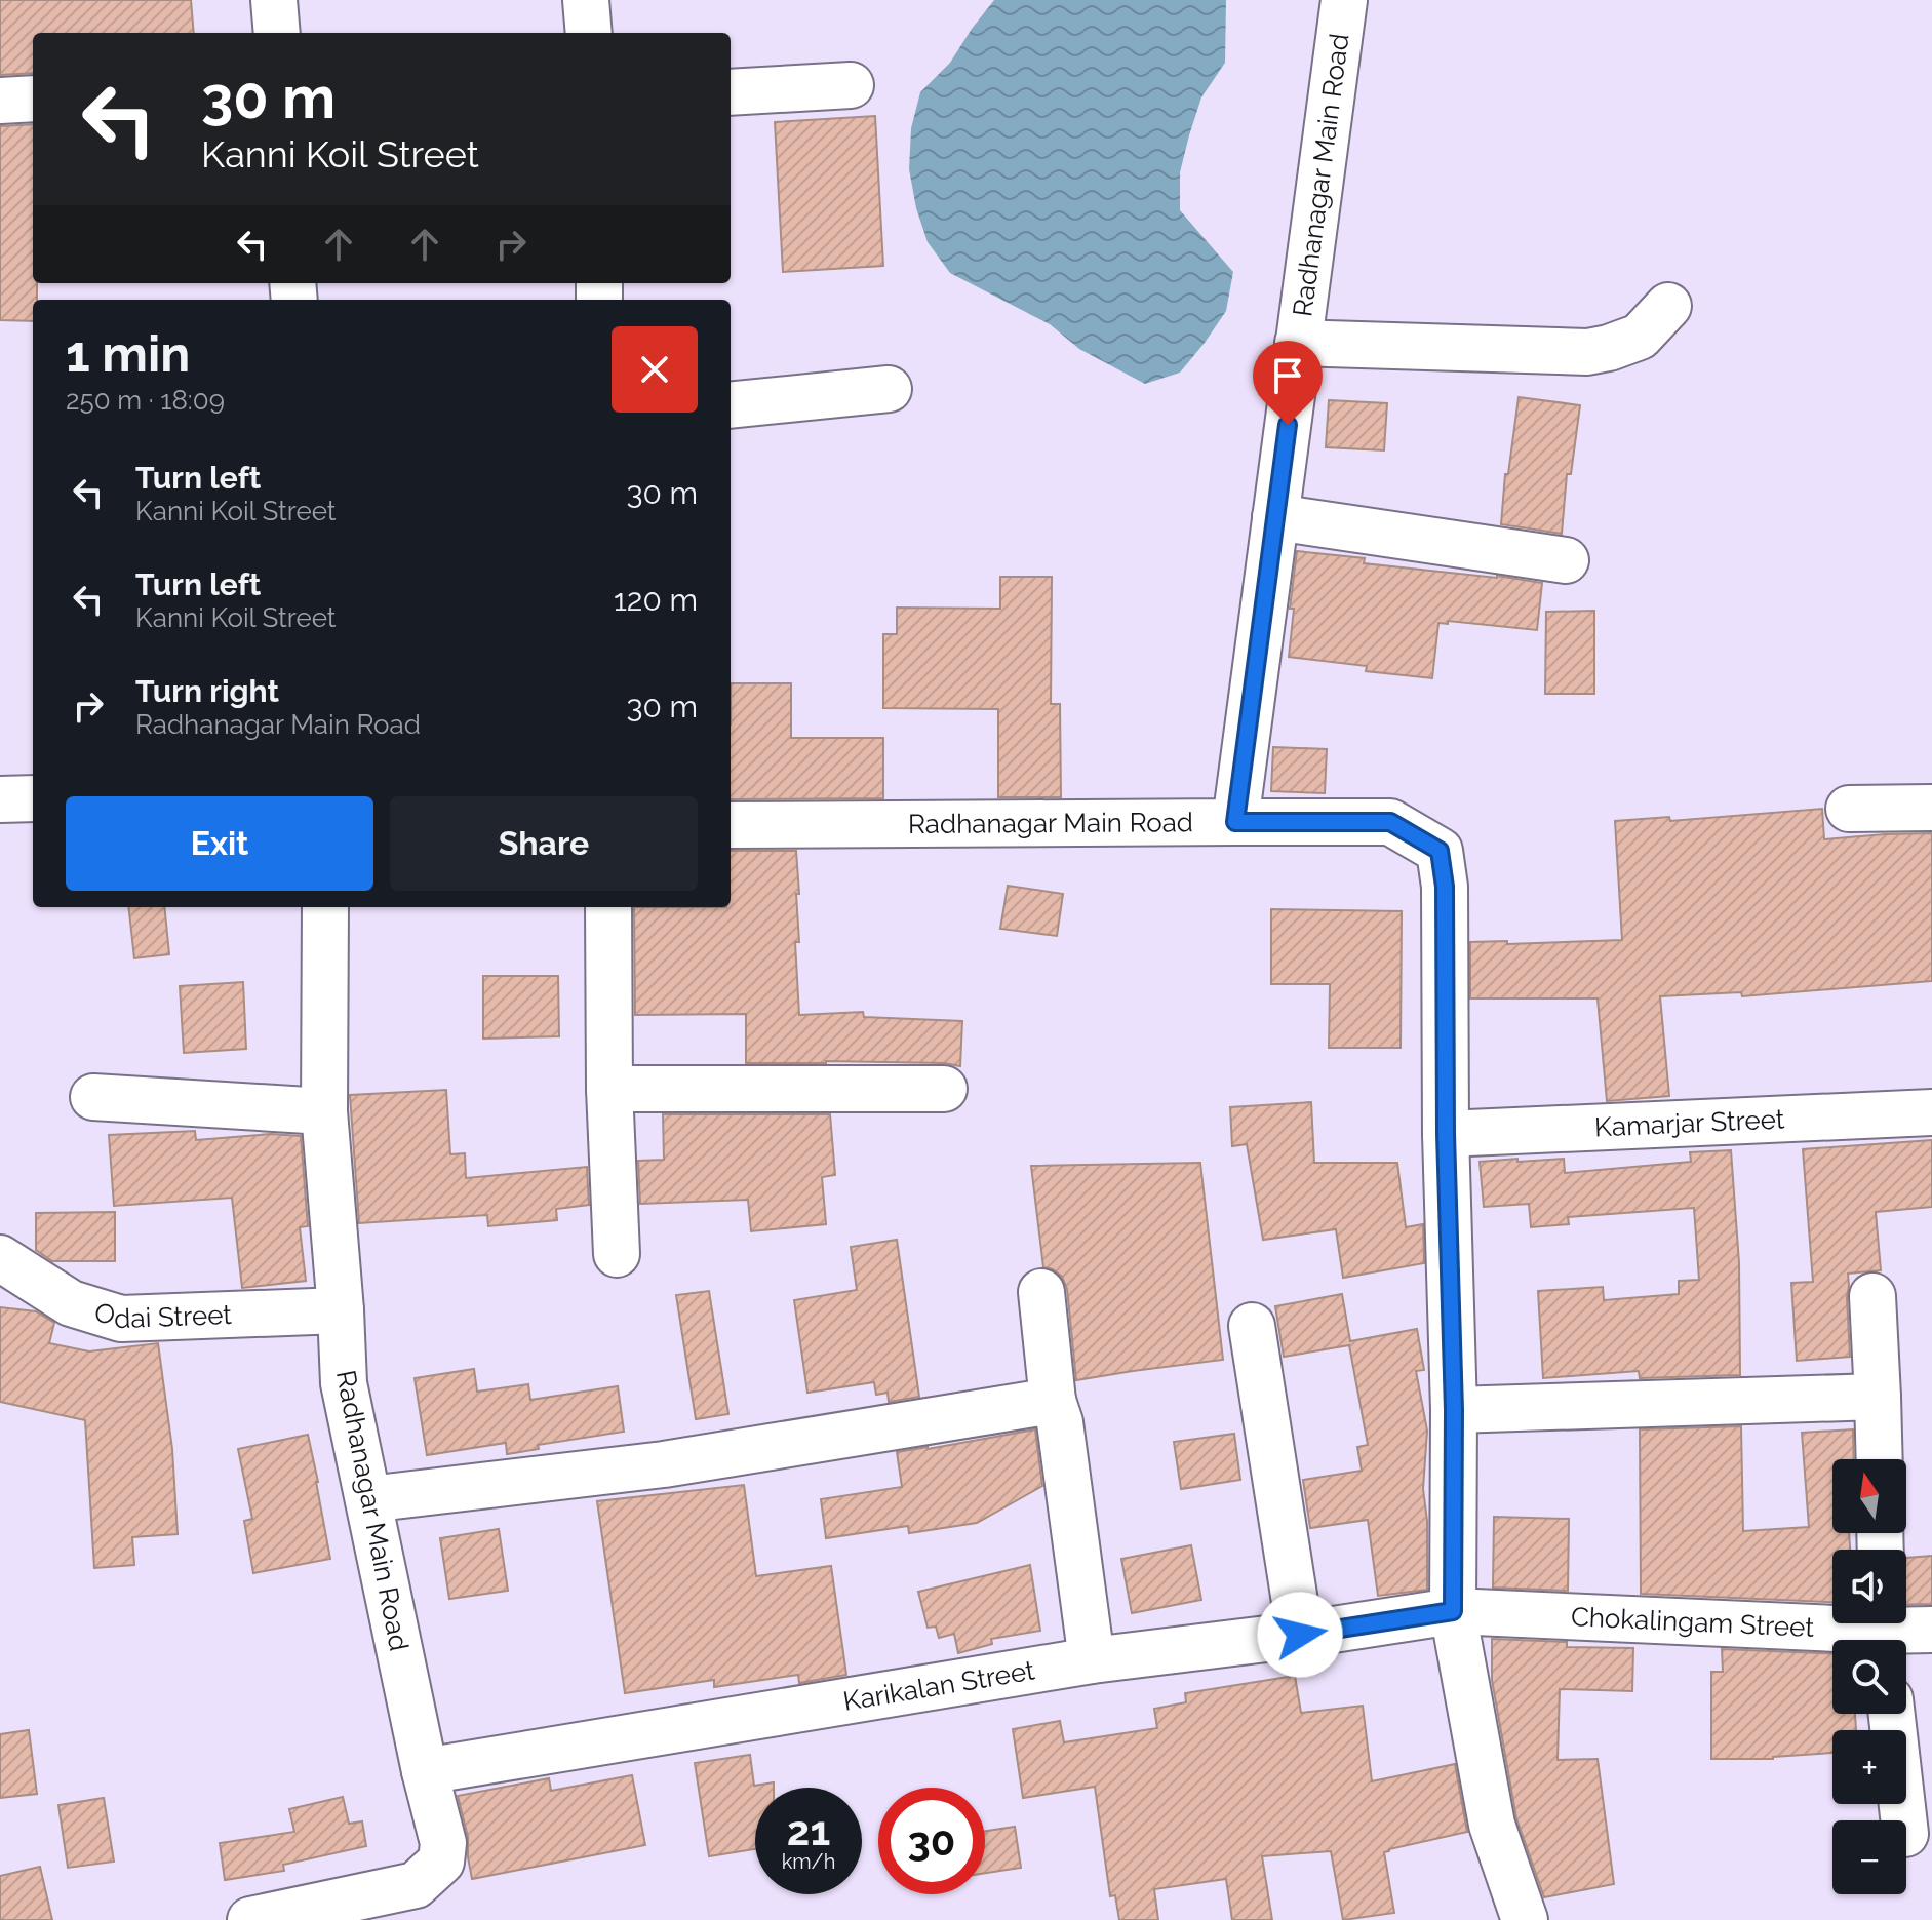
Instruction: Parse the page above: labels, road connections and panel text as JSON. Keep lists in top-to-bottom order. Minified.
{"streets":{"street":["Radhanagar Main Road","Kamarjar Street","Odai Street","Chokalingam Street","Karikalan Street"]},"crossings":[["Radhanagar Main Road","Odai Street"],["Radhanagar Main Road","Karikalan Street"],["Chokalingam Street","Karikalan Street"]],"north":"top","page":{"turn":["30 m","Kanni Koil Street"],"heading":["1 min","250 m · 18:09"],"list":[{"name":"Turn left","note":"Kanni Koil Street","value":"30 m"},{"name":"Turn left","note":"Kanni Koil Street","value":"120 m"},{"name":"Turn right","note":"Radhanagar Main Road","value":"30 m"}],"buttons":["Exit","Share"],"map_buttons":["+","−"],"speed":"21 km/h","limit":"30"}}
